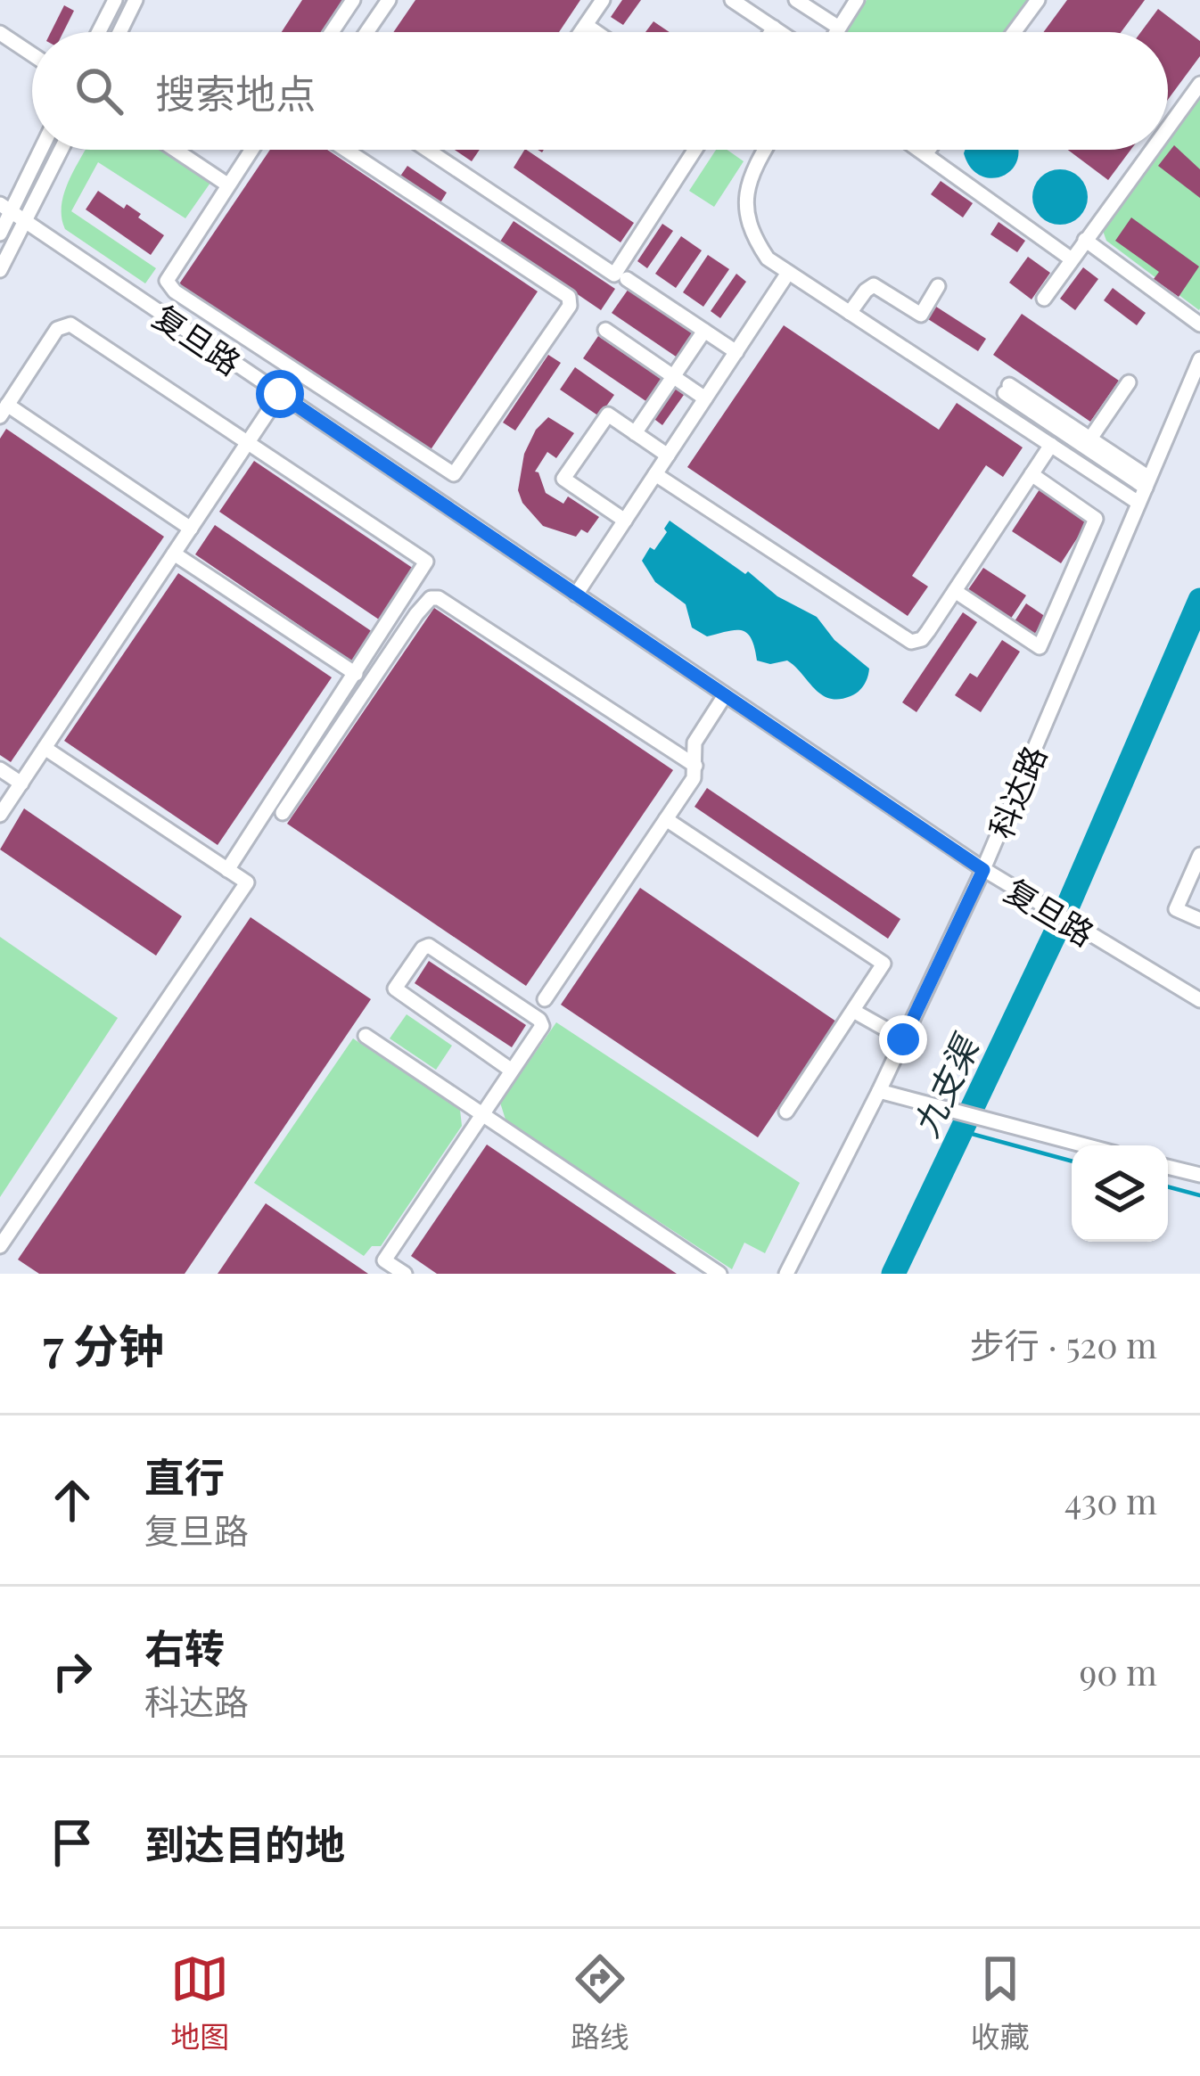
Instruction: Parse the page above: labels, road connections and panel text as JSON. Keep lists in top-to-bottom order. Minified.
{"streets":{"street":["复旦路","科达路"]},"crossings":[["复旦路","科达路"]],"water":["九支渠"],"page":{"search":"搜索地点","heading":["7 分钟","步行 · 520 m"],"list":[["直行","复旦路","430 m"],["右转","科达路","90 m"],"到达目的地"],"nav":["地图","路线","收藏"]}}
